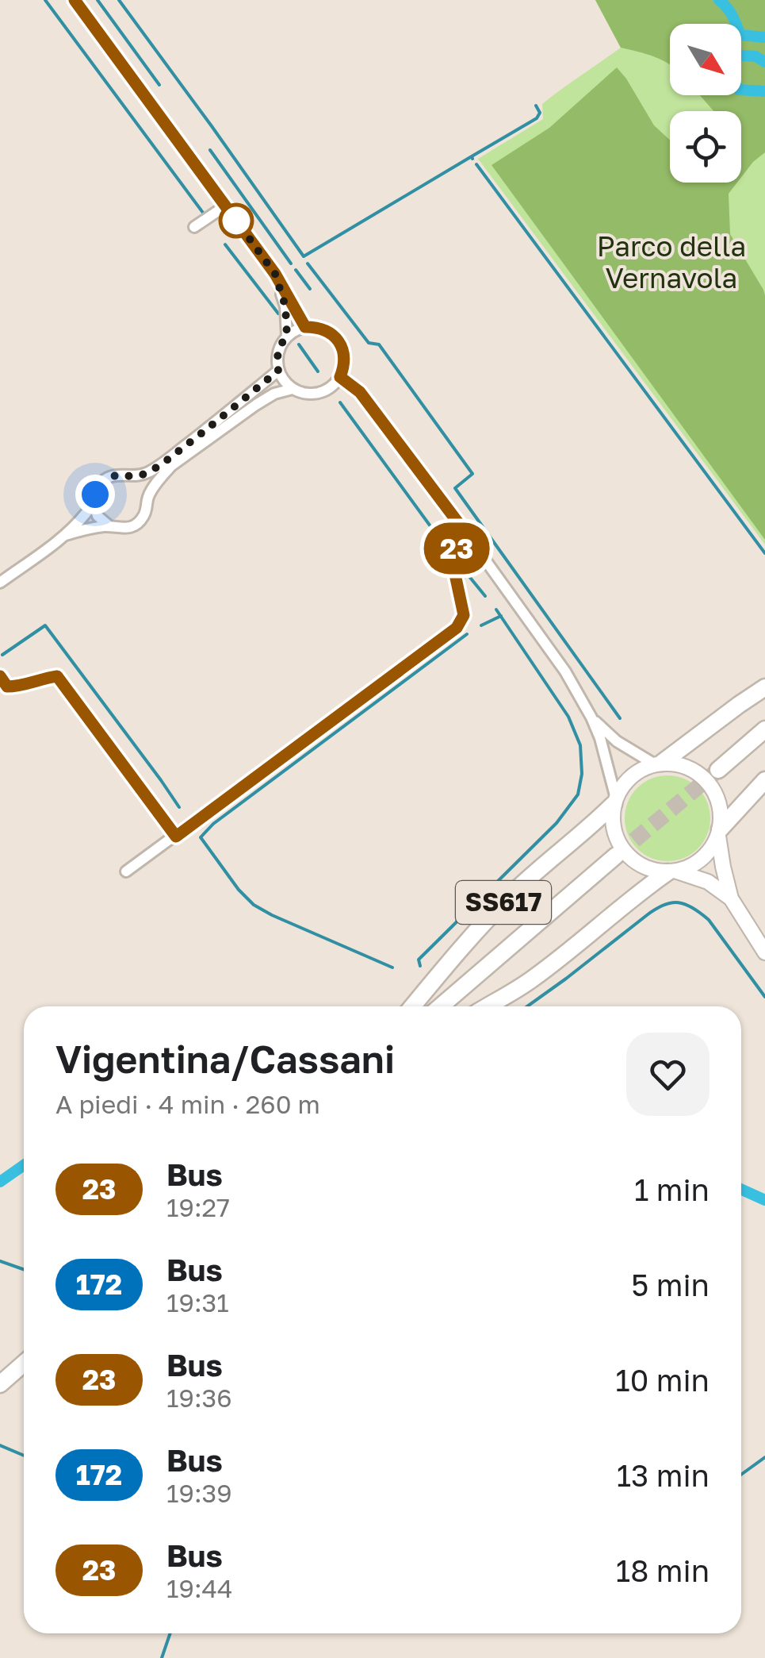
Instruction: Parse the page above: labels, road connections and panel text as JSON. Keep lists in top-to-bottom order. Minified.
{"streets":{"highway":["SS617"]},"parks":["Parco della Vernavola"],"lines":["bus line 23"],"north":"bottom right","page":{"on_map":"23","heading":["Vigentina/Cassani","A piedi · 4 min · 260 m"],"list":[{"mark":"23","name":"Bus","note":"19:27","value":"1 min"},{"mark":"172","name":"Bus","note":"19:31","value":"5 min"},{"mark":"23","name":"Bus","note":"19:36","value":"10 min"},{"mark":"172","name":"Bus","note":"19:39","value":"13 min"},{"mark":"23","name":"Bus","note":"19:44","value":"18 min"}]}}
